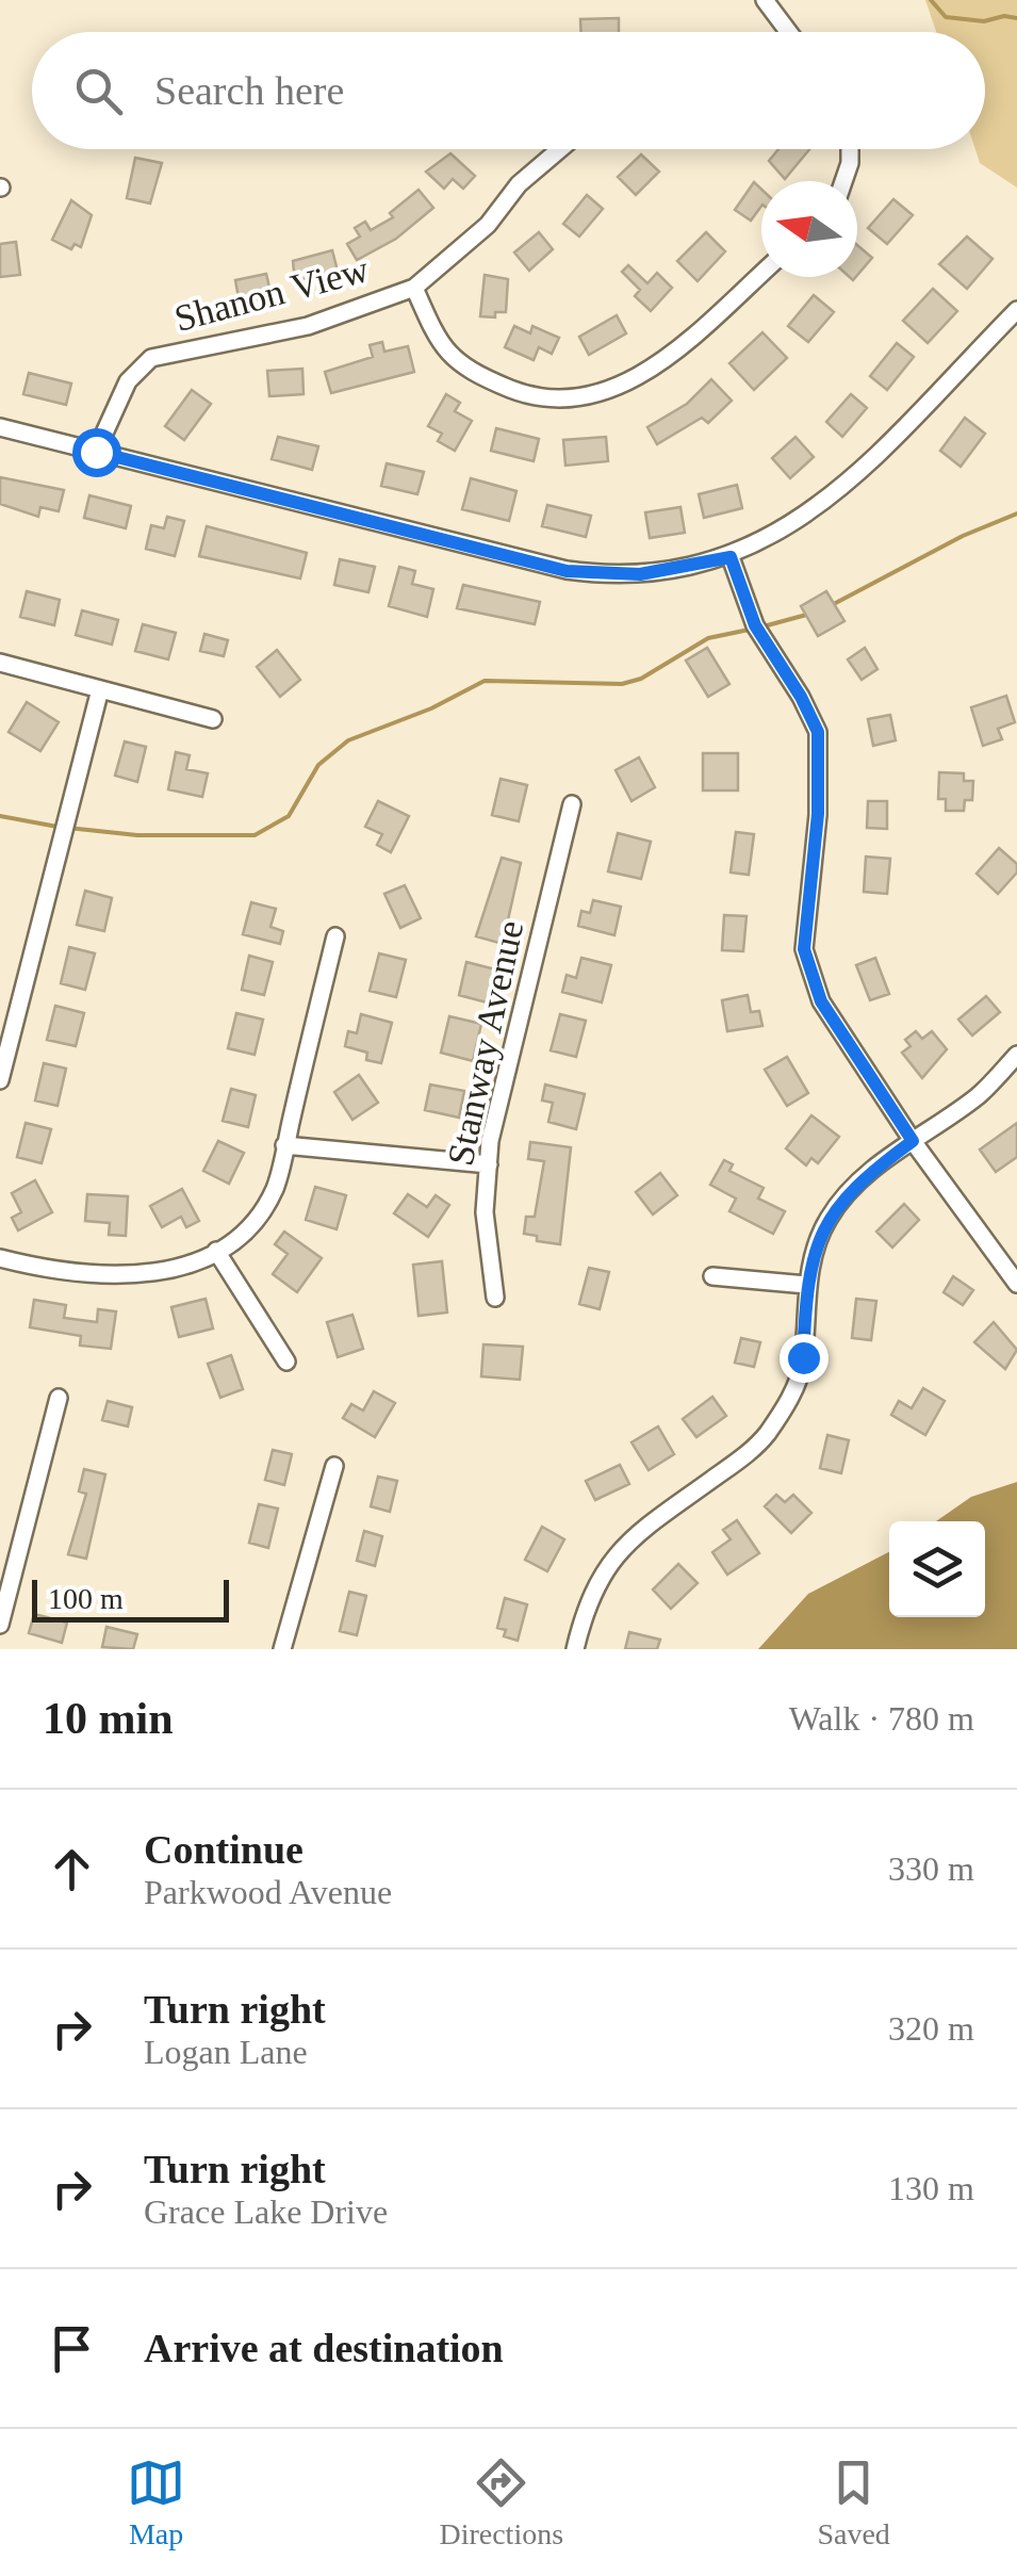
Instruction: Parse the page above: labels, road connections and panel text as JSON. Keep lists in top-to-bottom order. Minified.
{"streets":{"street":["Shanon View","Stanway Avenue"]},"scale_bar":"100 m","north":"left","page":{"search":"Search here","scale":"100 m","heading":["10 min","Walk · 780 m"],"list":[["Continue","Parkwood Avenue","330 m"],["Turn right","Logan Lane","320 m"],["Turn right","Grace Lake Drive","130 m"],"Arrive at destination"],"nav":["Map","Directions","Saved"]}}
